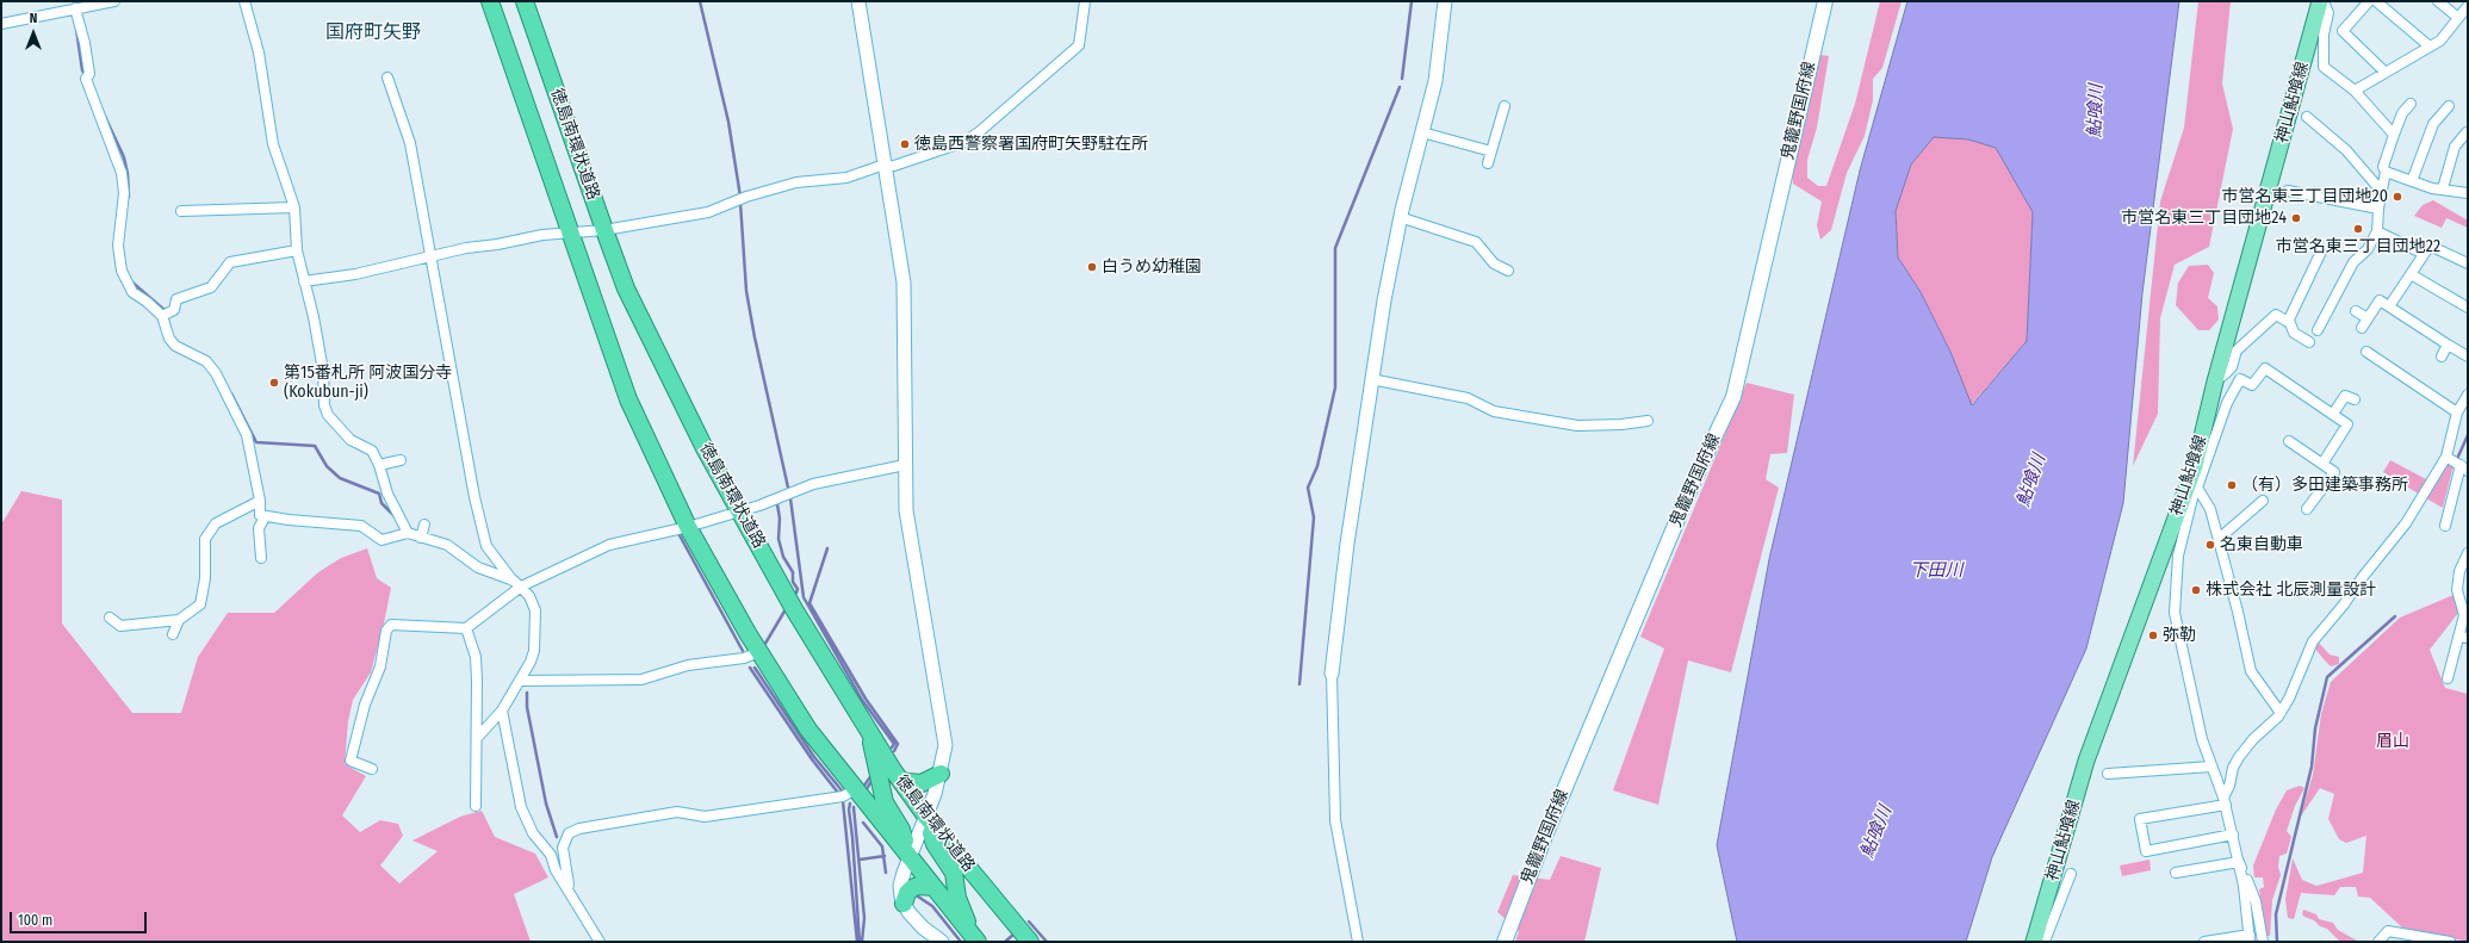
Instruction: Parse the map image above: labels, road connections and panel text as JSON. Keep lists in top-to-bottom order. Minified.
{"streets":{"highway":["徳島南環状道路"],"main road":["神山鮎喰線","鬼籠野国府線"]},"districts":["国府町矢野"],"water":["鮎喰川","下田川"],"parks":["眉山"],"places":["徳島西警察署国府町矢野駐在所","市営名東三丁目団地20","市営名東三丁目団地24","市営名東三丁目団地22","白うめ幼稚園","第15番札所 阿波国分寺 (Kokubun-ji)","（有）多田建築事務所","名東自動車","株式会社 北辰測量設計","弥勒"],"scale_bar":"100 m","north":"top"}
